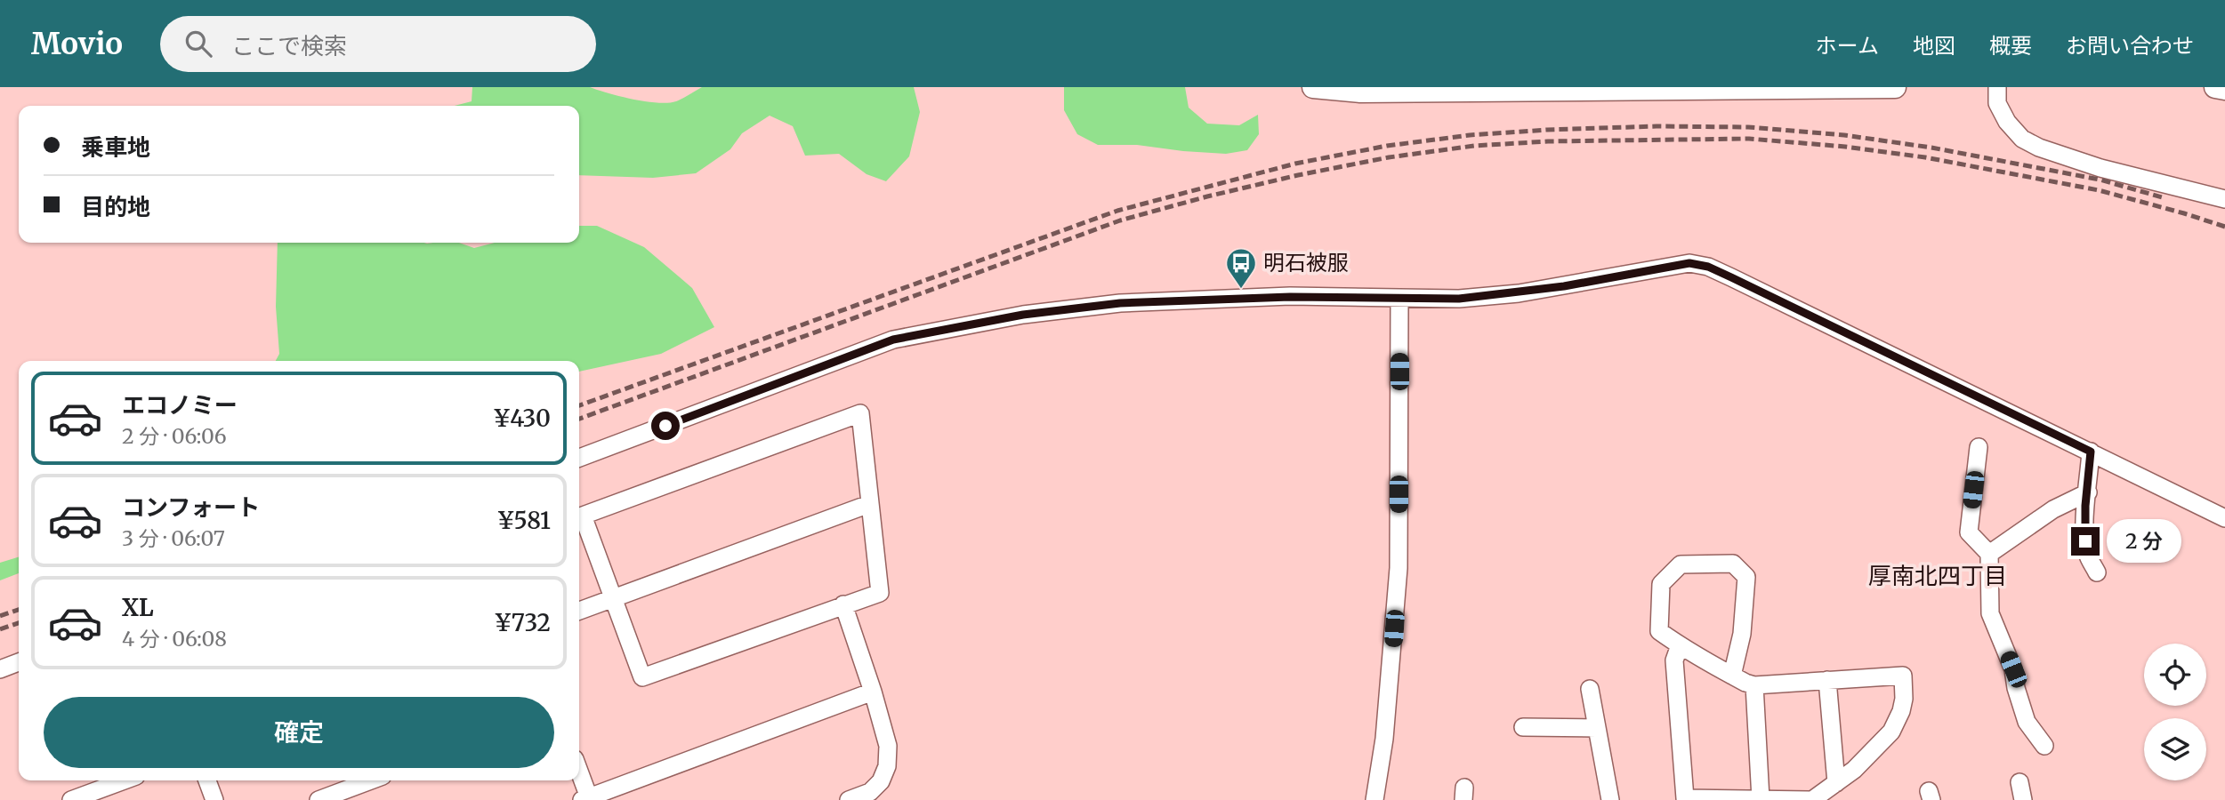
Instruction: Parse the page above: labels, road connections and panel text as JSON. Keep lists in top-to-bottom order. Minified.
{"districts":["厚南北四丁目"],"places":{"bus stop":["明石被服"]},"page":{"header":"Movio","search":"ここで検索","nav":["ホーム","地図","概要","お問い合わせ"],"banner":["乗車地","目的地"],"list":[{"name":"エコノミー","note":"2 分 · 06:06","value":"¥430"},{"name":"コンフォート","note":"3 分 · 06:07","value":"¥581"},{"name":"XL","note":"4 分 · 06:08","value":"¥732"}],"bubble":"2 分","buttons":"確定"}}
